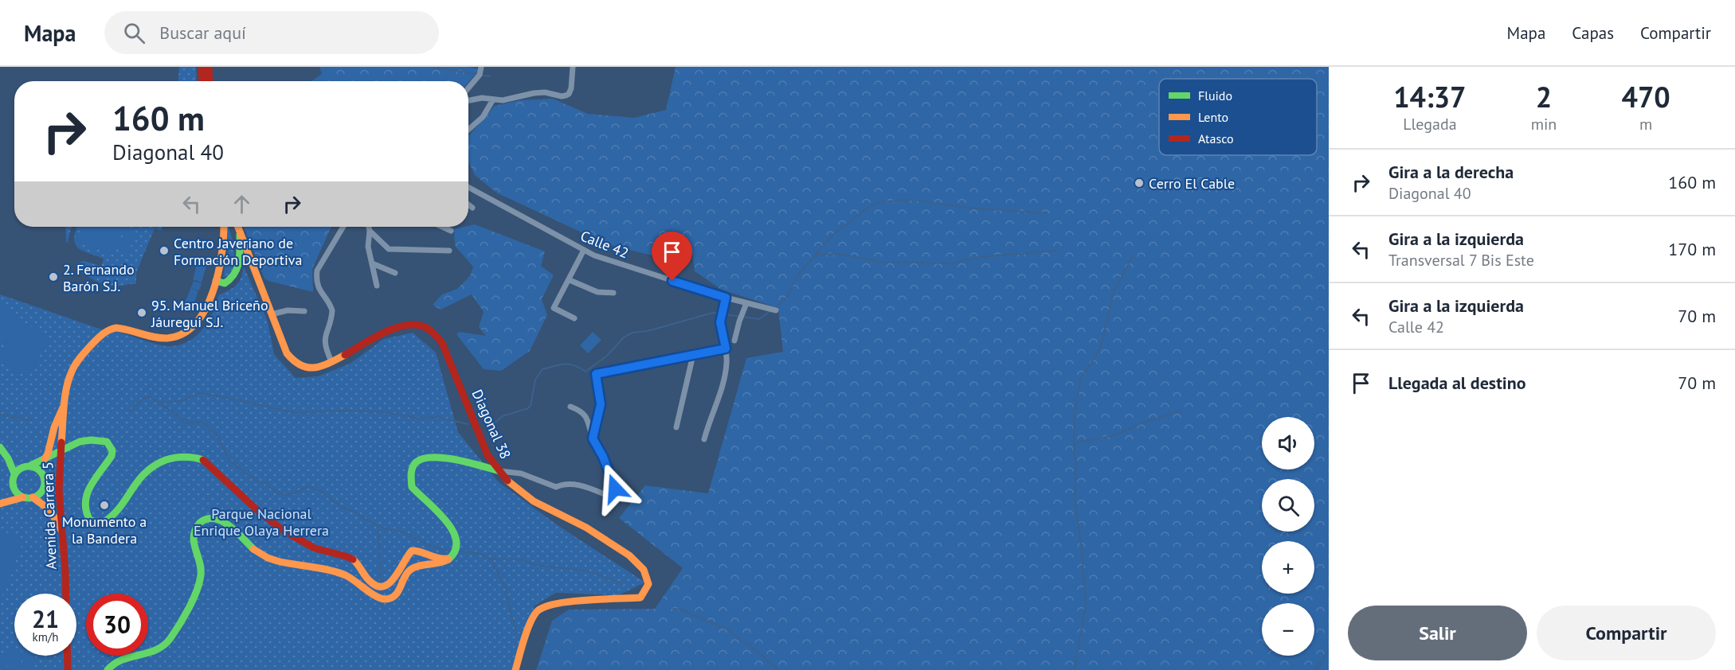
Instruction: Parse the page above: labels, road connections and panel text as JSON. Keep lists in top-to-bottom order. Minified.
{"streets":{"main road":["Diagonal 38","Avenida Carrera 5"],"street":["Calle 42"]},"parks":["Parque Nacional Enrique Olaya Herrera"],"places":["Cerro El Cable","Centro Javeriano de Formación Deportiva","2. Fernando Barón S.J.","95. Manuel Briceño Jáuregui S.J.","Monumento a la Bandera"],"legend":["Fluido","Lento","Atasco"],"page":{"header":"Mapa","search":"Buscar aquí","nav":["Mapa","Capas","Compartir"],"eta":["14:37","Llegada","2","min","470","m"],"turn":["160 m","Diagonal 40"],"list":[{"name":"Gira a la derecha","note":"Diagonal 40","value":"160 m"},{"name":"Gira a la izquierda","note":"Transversal 7 Bis Este","value":"170 m"},{"name":"Gira a la izquierda","note":"Calle 42","value":"70 m"},{"name":"Llegada al destino","value":"70 m"}],"map_buttons":["+","−"],"speed":"21 km/h","limit":"30","buttons":["Salir","Compartir"]}}
